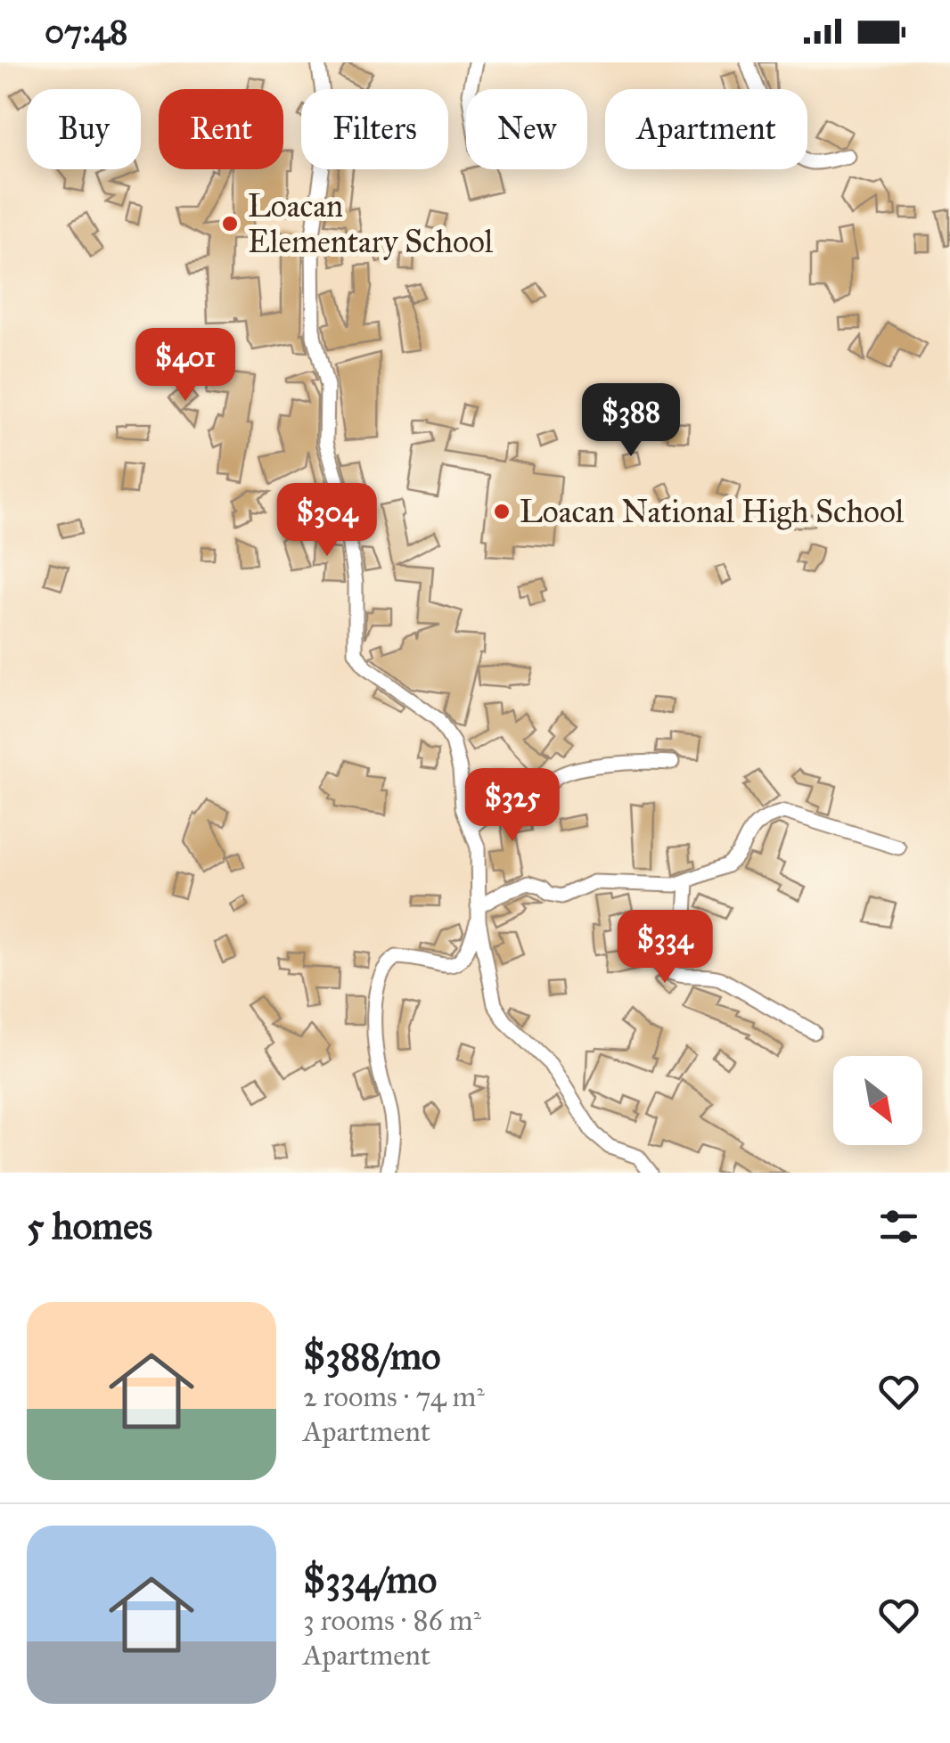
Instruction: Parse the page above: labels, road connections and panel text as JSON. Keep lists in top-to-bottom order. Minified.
{"places":["Loacan Elementary School","Loacan National High School"],"north":"bottom right","page":{"status":"07:48","chip":["Buy","Rent","Filters","New","Apartment"],"price":["$401","$388","$304","$325","$334"],"heading":"5 homes","list":[{"name":"$388/mo","note":"2 rooms · 74 m² · Apartment"},{"name":"$334/mo","note":"3 rooms · 86 m² · Apartment"}]}}
